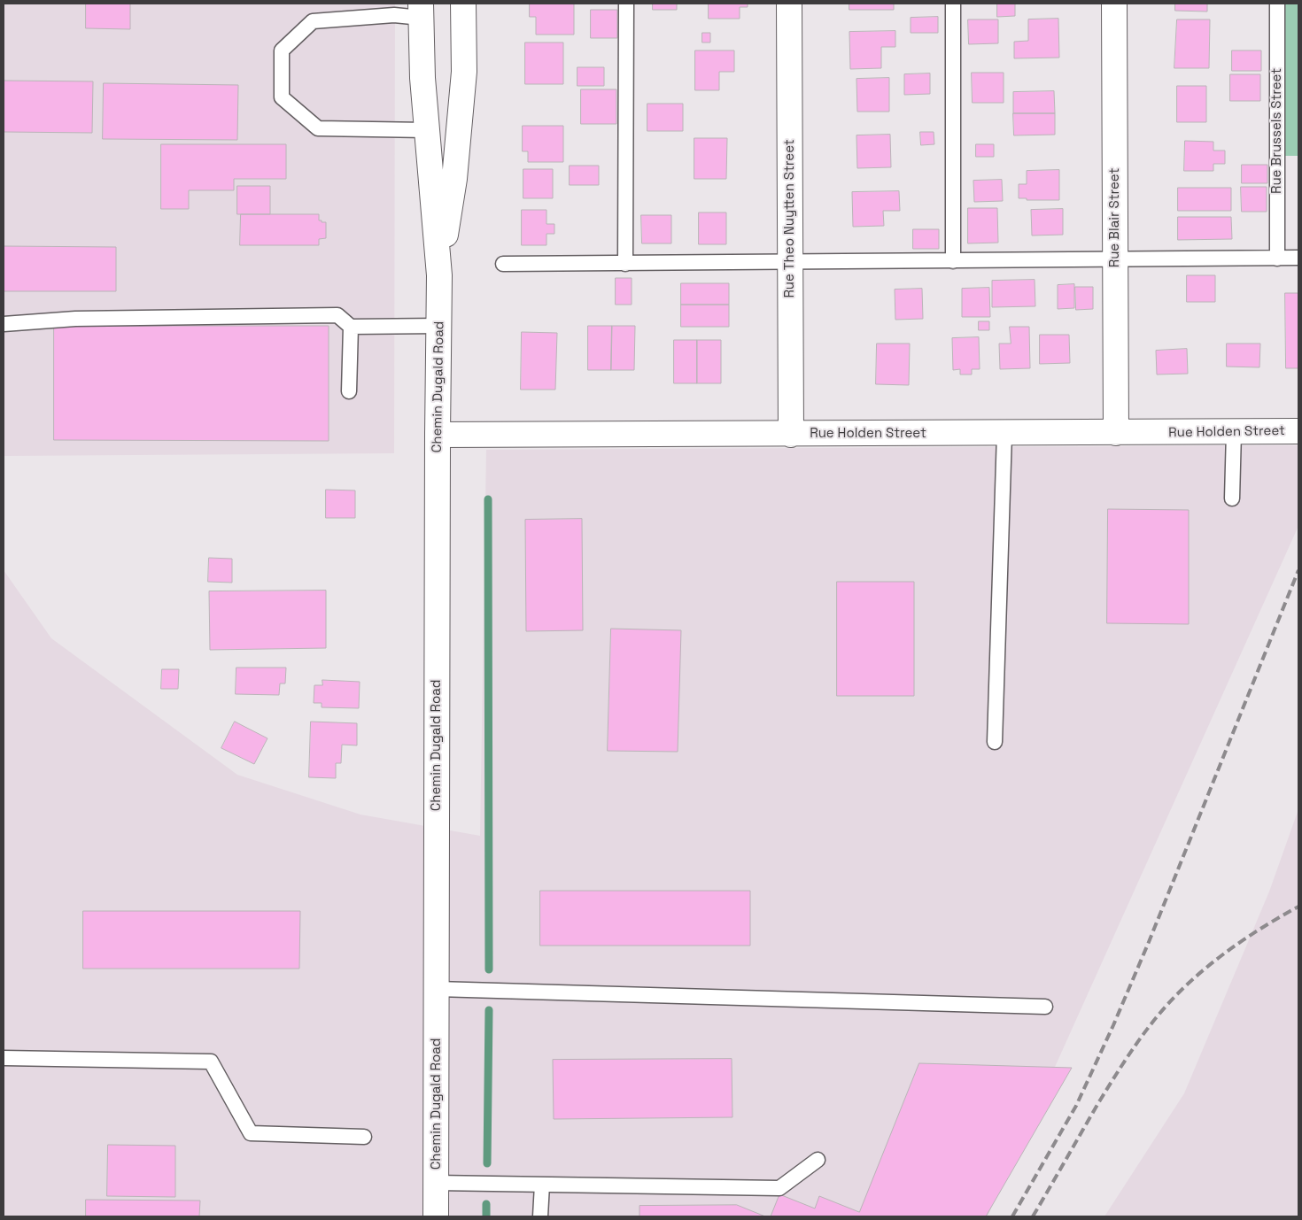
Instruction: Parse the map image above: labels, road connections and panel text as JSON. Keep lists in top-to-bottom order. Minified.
{"streets":{"street":["Rue Blair Street","Rue Theo Nuytten Street","Chemin Dugald Road","Rue Holden Street"],"lane":["Rue Brussels Street"]},"crossings":[["Rue Blair Street","Rue Holden Street"],["Rue Theo Nuytten Street","Rue Holden Street"],["Chemin Dugald Road","Rue Holden Street"]]}
